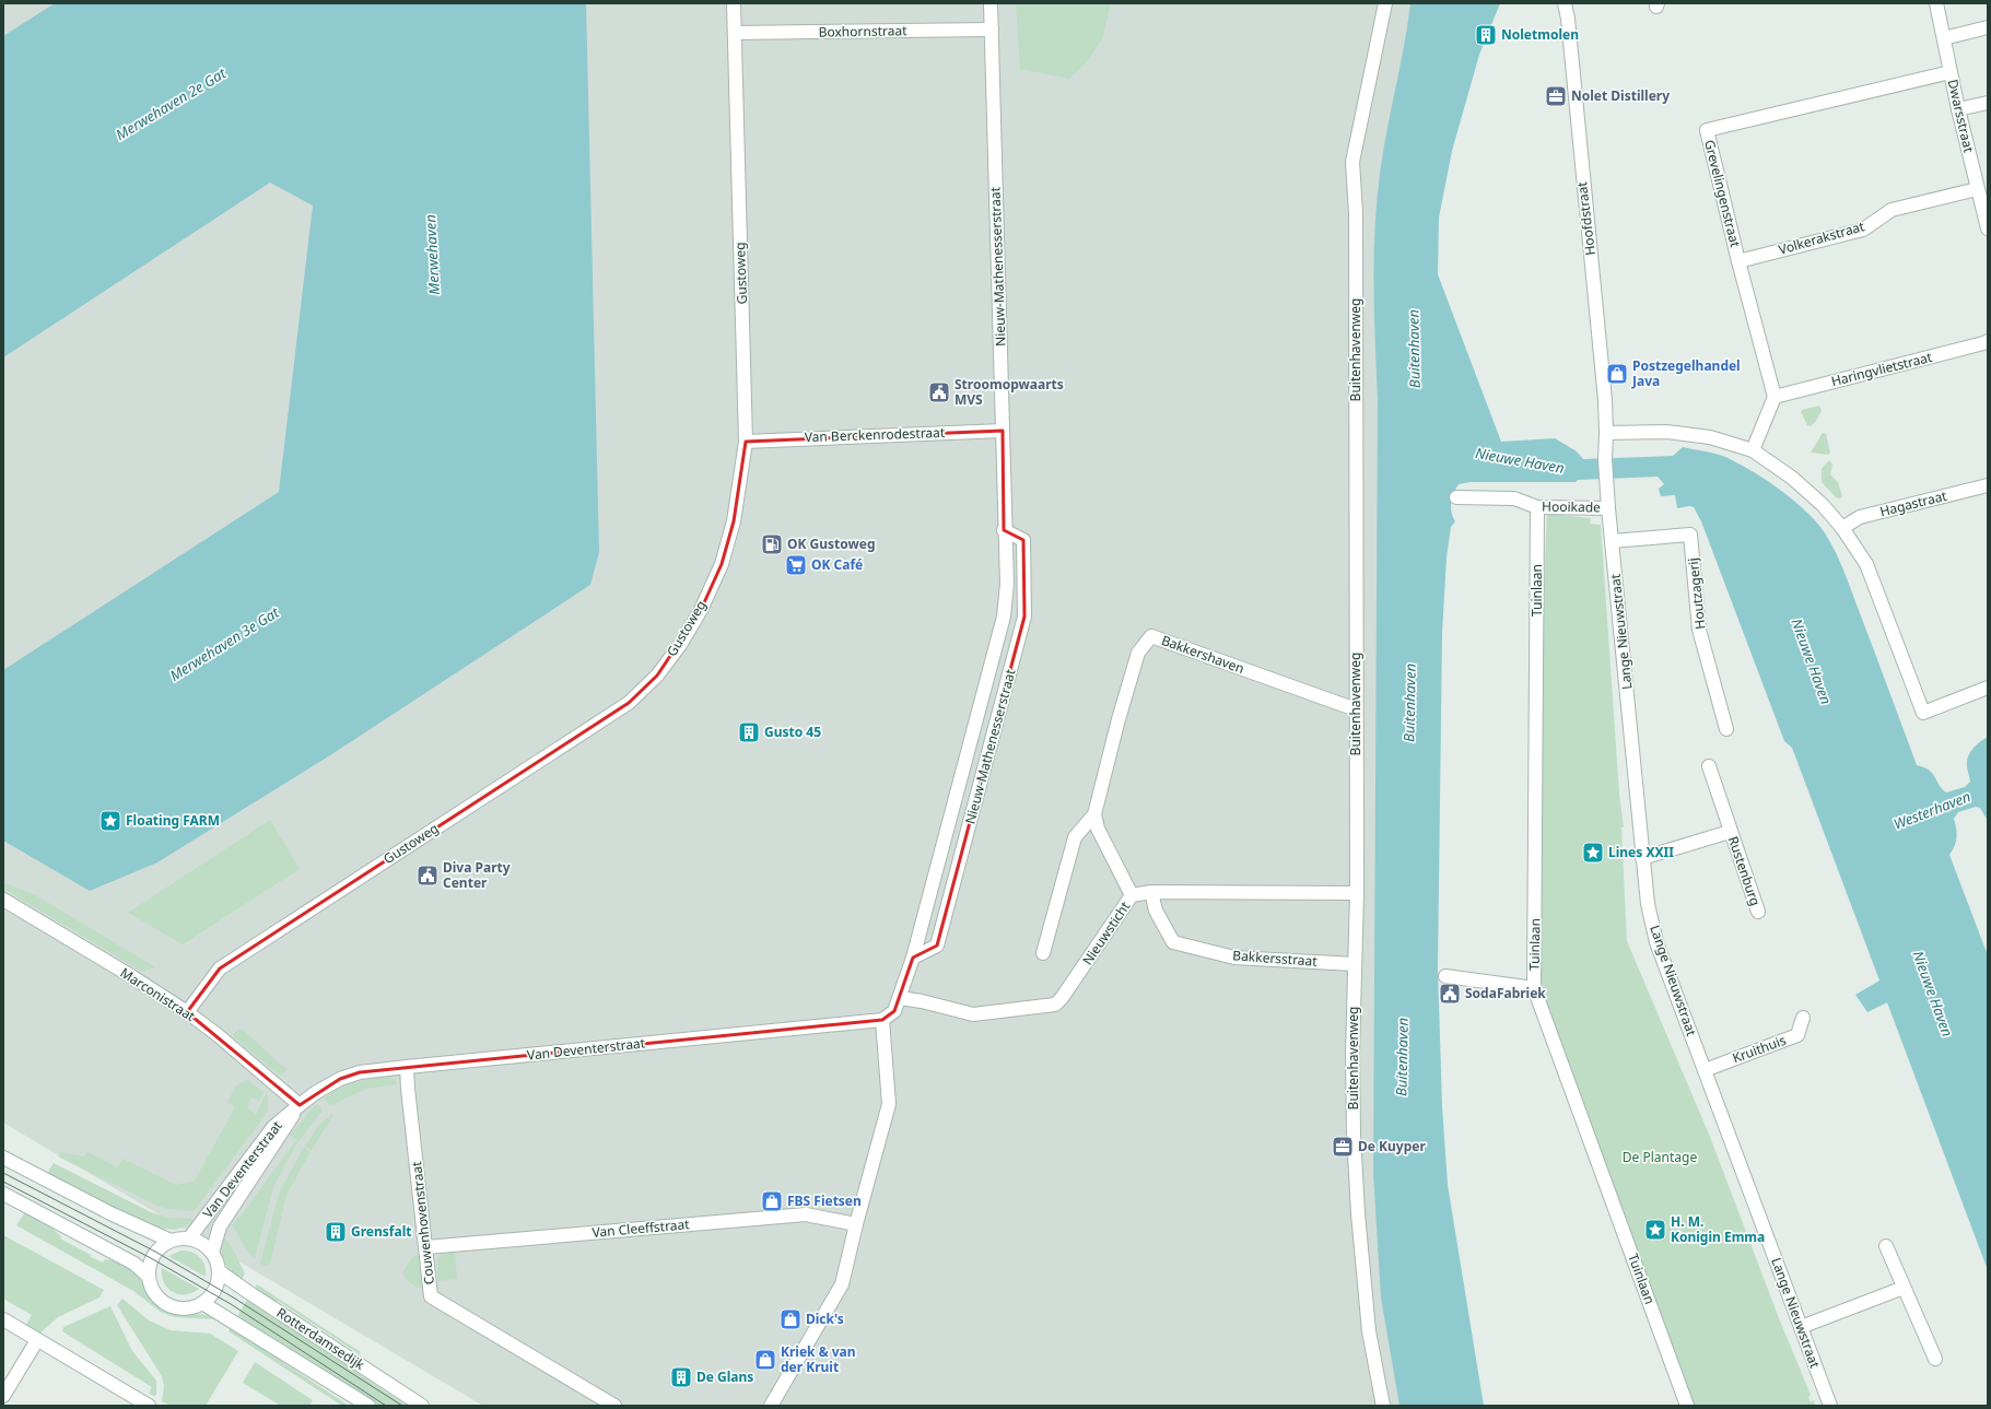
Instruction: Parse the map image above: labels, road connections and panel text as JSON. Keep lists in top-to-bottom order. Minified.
{"streets":{"street":["Boxhornstraat","Dwarsstraat","Grevelingenstraat","Hoofdstraat","Volkerakstraat","Nieuw-Mathenesserstraat","Gustoweg","Buitenhavenweg","Haringvlietstraat","Van Berckenrodestraat","Hagastraat","Hooikade","Tuinlaan","Houtzagerij","Lange Nieuwstraat","Bakkershaven","Rustenburg","Nieuwsticht","Bakkersstraat","Marconistraat","Van Deventerstraat","Kruithuis","Couwenhovenstraat","Van Cleeffstraat","Rotterdamsedijk"]},"crossings":[["Boxhornstraat","Nieuw-Mathenesserstraat"],["Boxhornstraat","Gustoweg"],["Dwarsstraat","Grevelingenstraat"],["Dwarsstraat","Volkerakstraat"],["Grevelingenstraat","Volkerakstraat"],["Grevelingenstraat","Haringvlietstraat"],["Hoofdstraat","Hooikade"],["Hoofdstraat","Lange Nieuwstraat"],["Nieuw-Mathenesserstraat","Van Berckenrodestraat"],["Nieuw-Mathenesserstraat","Nieuwsticht"],["Nieuw-Mathenesserstraat","Van Deventerstraat"],["Gustoweg","Van Berckenrodestraat"],["Gustoweg","Marconistraat"],["Buitenhavenweg","Bakkershaven"],["Buitenhavenweg","Nieuwsticht"],["Buitenhavenweg","Bakkersstraat"],["Hooikade","Tuinlaan"],["Hooikade","Lange Nieuwstraat"],["Houtzagerij","Lange Nieuwstraat"],["Lange Nieuwstraat","Rustenburg"],["Lange Nieuwstraat","Kruithuis"],["Nieuwsticht","Bakkersstraat"],["Marconistraat","Van Deventerstraat"],["Van Deventerstraat","Couwenhovenstraat"],["Van Deventerstraat","Rotterdamsedijk"],["Couwenhovenstraat","Van Cleeffstraat"]],"water":["Merwehaven 2e Gat","Merwehaven","Buitenhaven","Nieuwe Haven","Merwehaven 3e Gat","Westerhaven"],"parks":["De Plantage"],"places":{"building":["Noletmolen","Gusto 45","Grensfalt","De Glans"],"office":["Nolet Distillery","De Kuyper"],"shop":["Postzegelhandel Java","FBS Fietsen","Dick's","Kriek & van der Kruit"],"public building":["Stroomopwaarts MVS","Diva Party Center","SodaFabriek"],"fuel station":["OK Gustoweg"],"supermarket":["OK Café"],"place":["Floating FARM","Lines XXII","H. M. Konigin Emma"]}}
